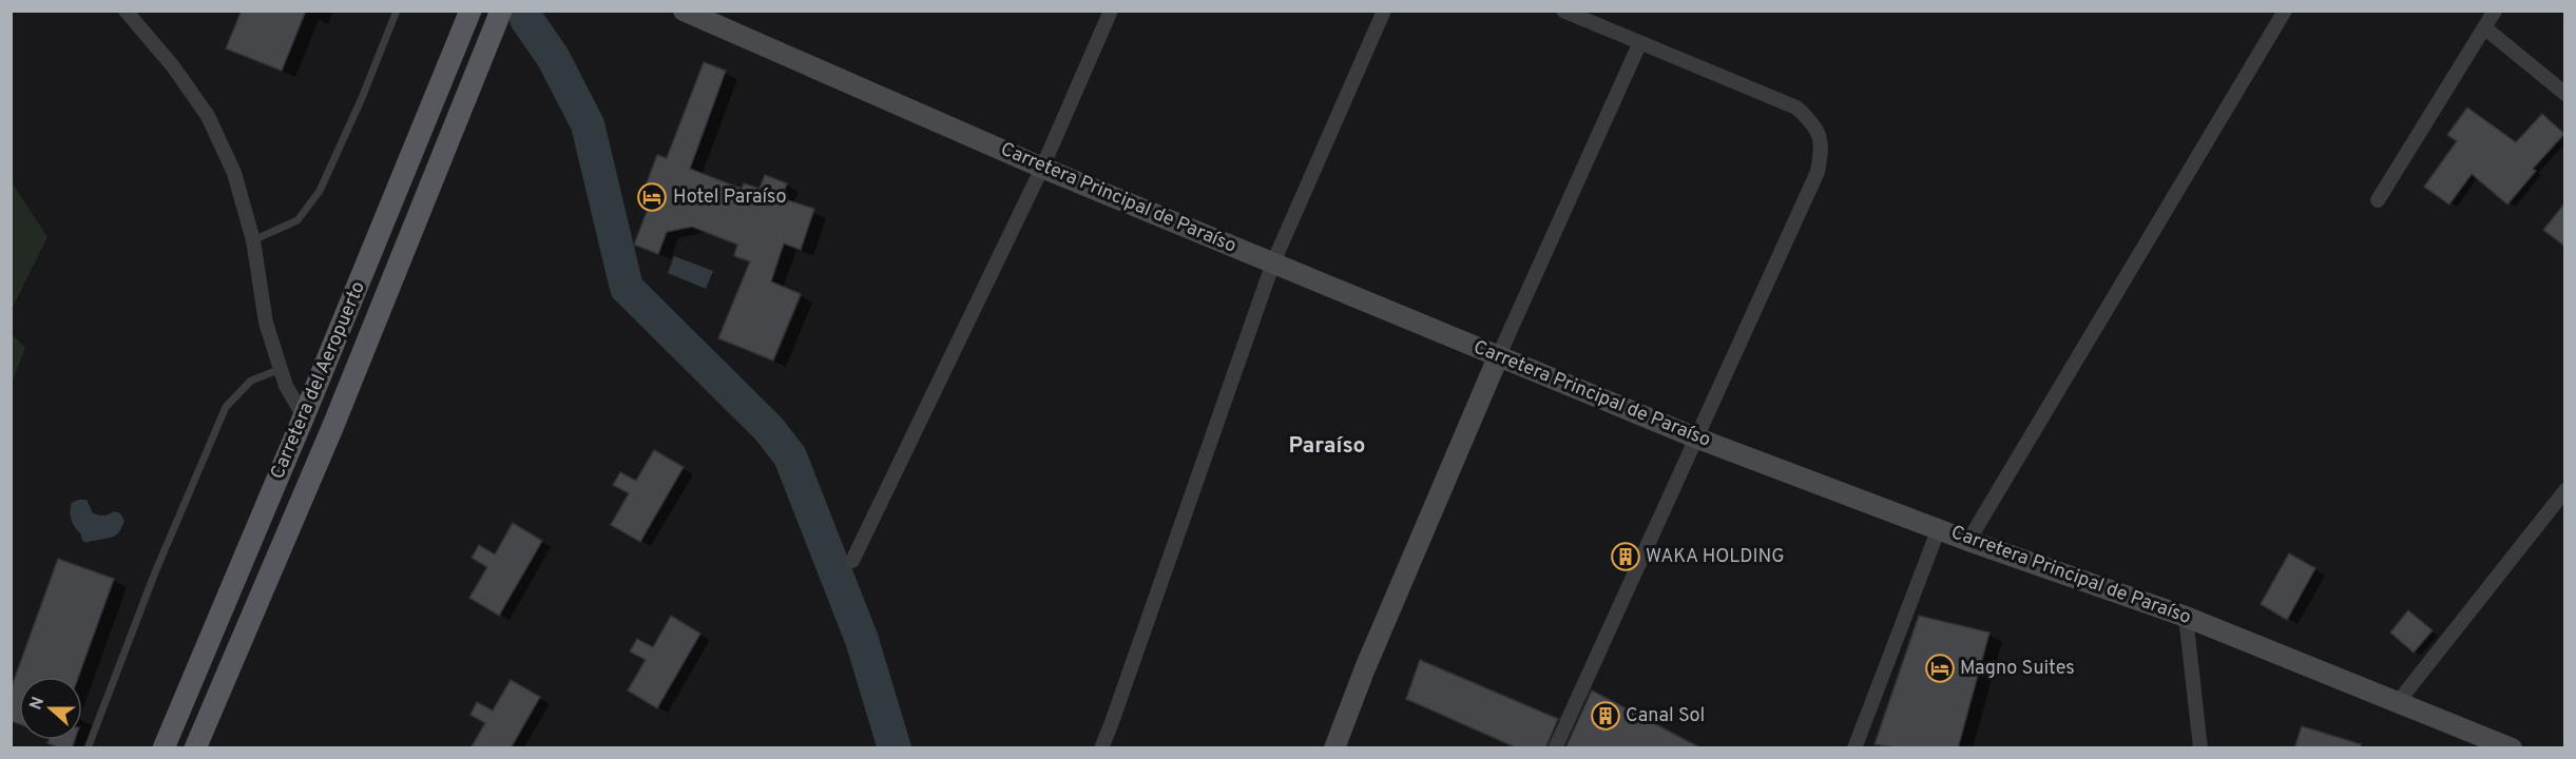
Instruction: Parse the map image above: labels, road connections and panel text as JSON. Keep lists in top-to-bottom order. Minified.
{"streets":{"main road":["Carretera del Aeropuerto"],"street":["Carretera Principal de Paraíso"]},"districts":["Paraíso"],"places":{"hotel":["Hotel Paraíso","Magno Suites"],"building":["WAKA HOLDING","Canal Sol"]},"north":"left"}
